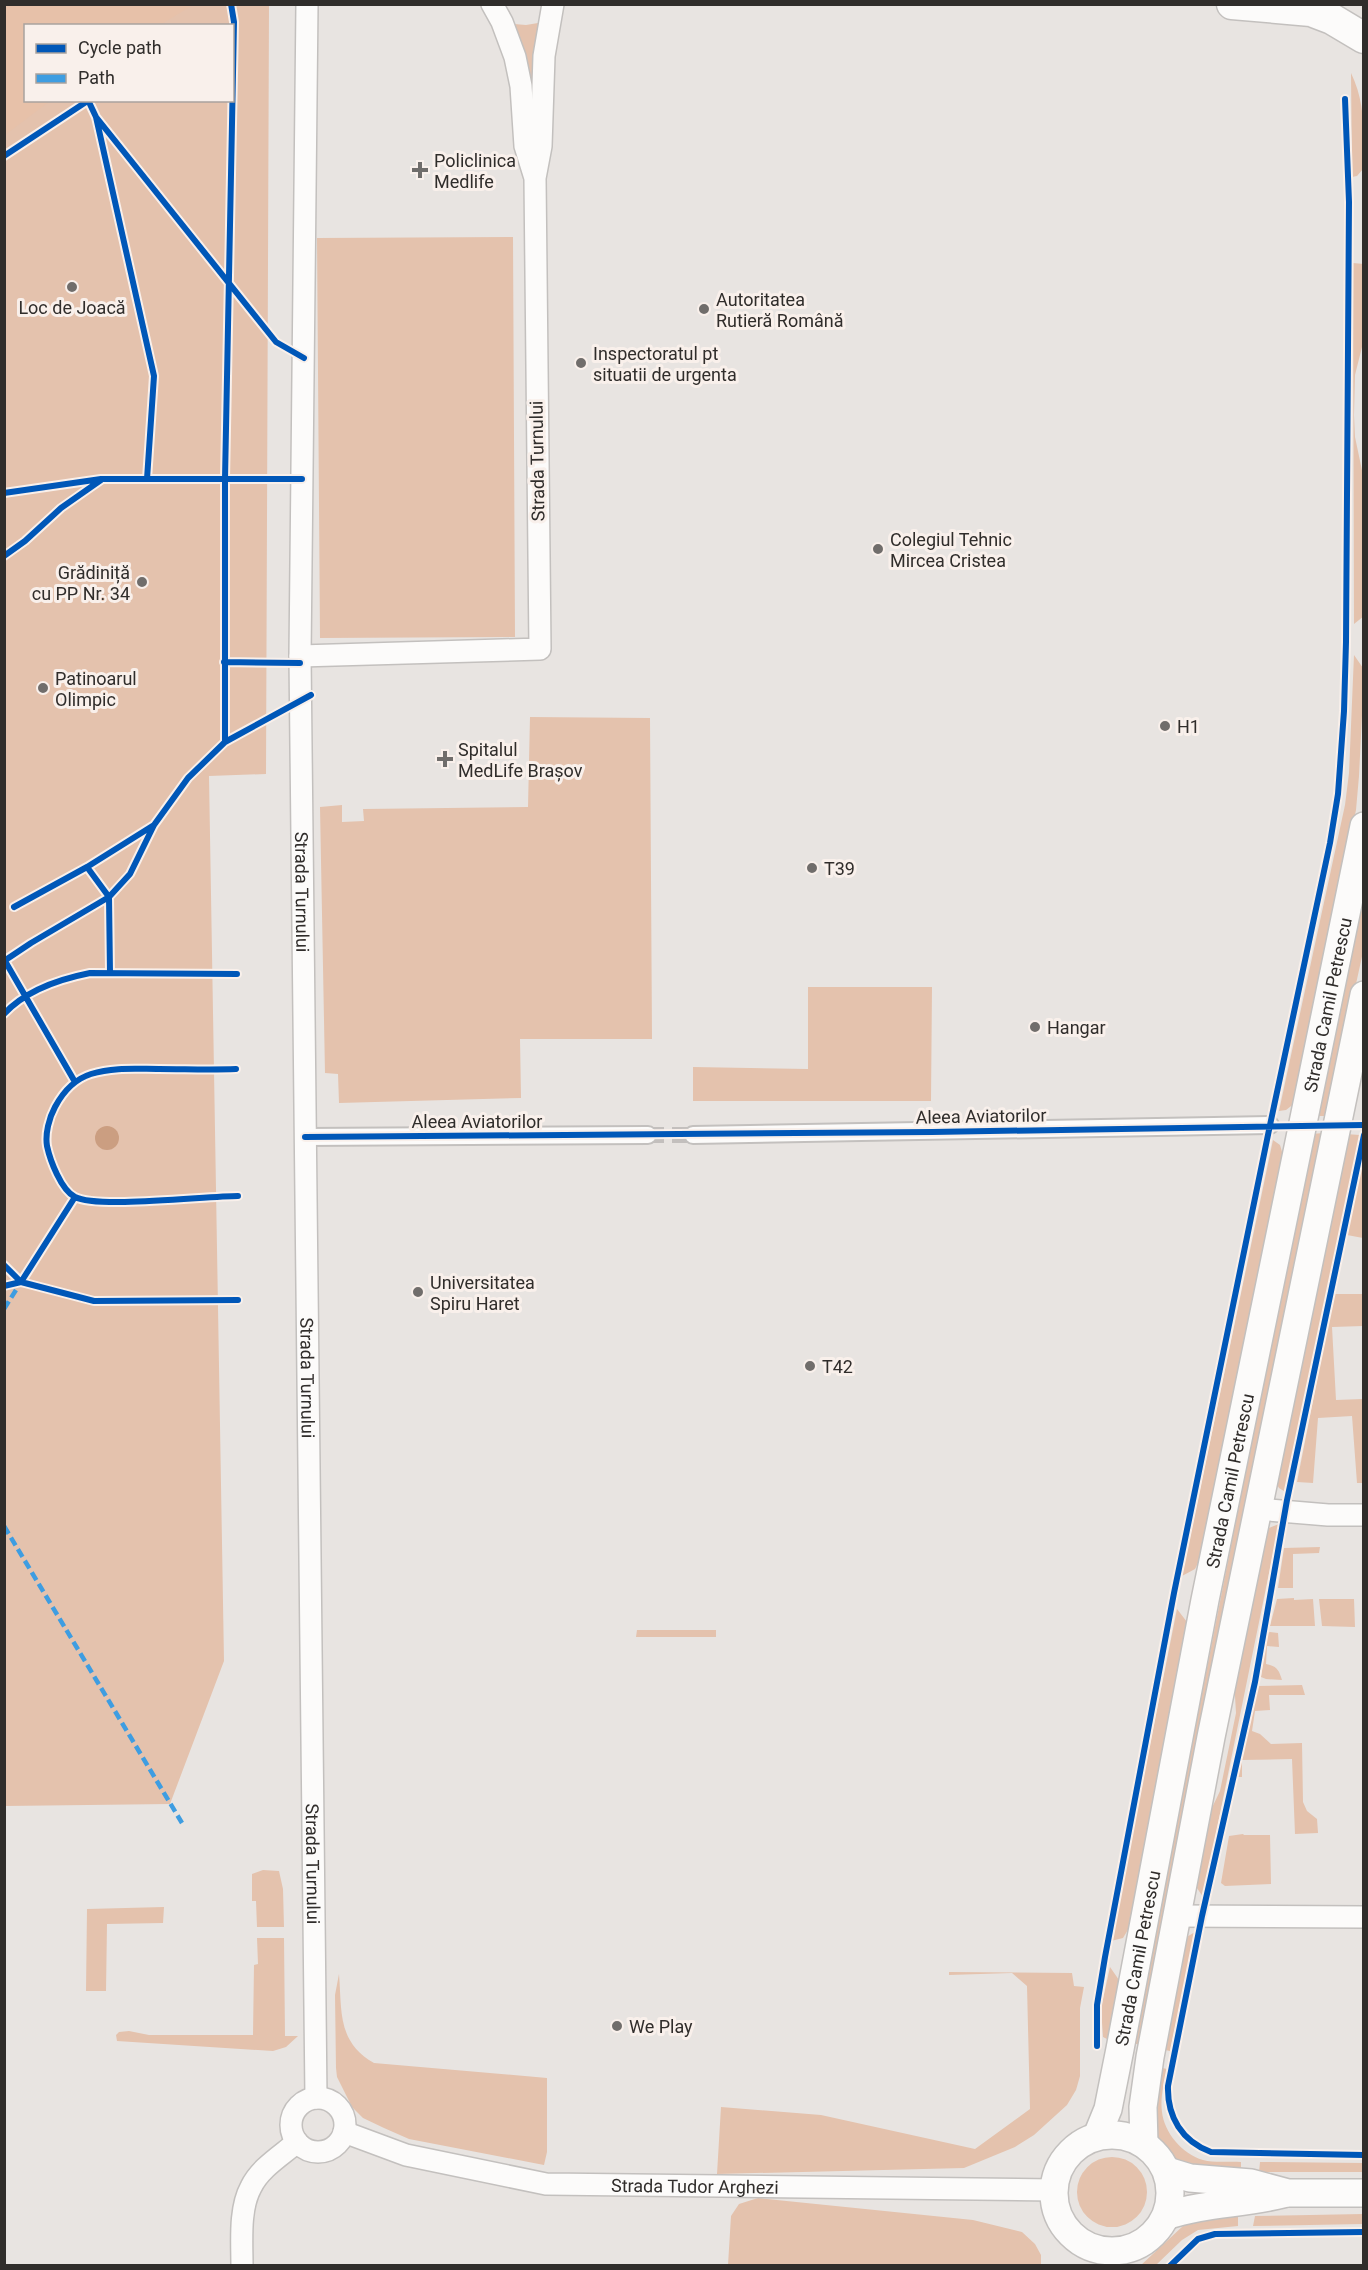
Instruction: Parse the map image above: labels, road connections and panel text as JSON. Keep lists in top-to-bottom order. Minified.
{"streets":{"street":["Strada Turnului","Strada Camil Petrescu","Aleea Aviatorilor","Strada Tudor Arghezi"]},"crossings":[["Strada Turnului","Aleea Aviatorilor"],["Strada Turnului","Strada Tudor Arghezi"],["Strada Camil Petrescu","Strada Tudor Arghezi"]],"places":{"health":["Policlinica Medlife","Spitalul MedLife Brașov"],"other":["Loc de Joacă","Autoritatea Rutieră Română","Inspectoratul pt situatii de urgenta","Colegiul Tehnic Mircea Cristea","Grădiniță cu PP Nr. 34","Patinoarul Olimpic","H1","T39","Hangar","Universitatea Spiru Haret","T42","We Play"]},"legend":["Cycle path","Path"]}
